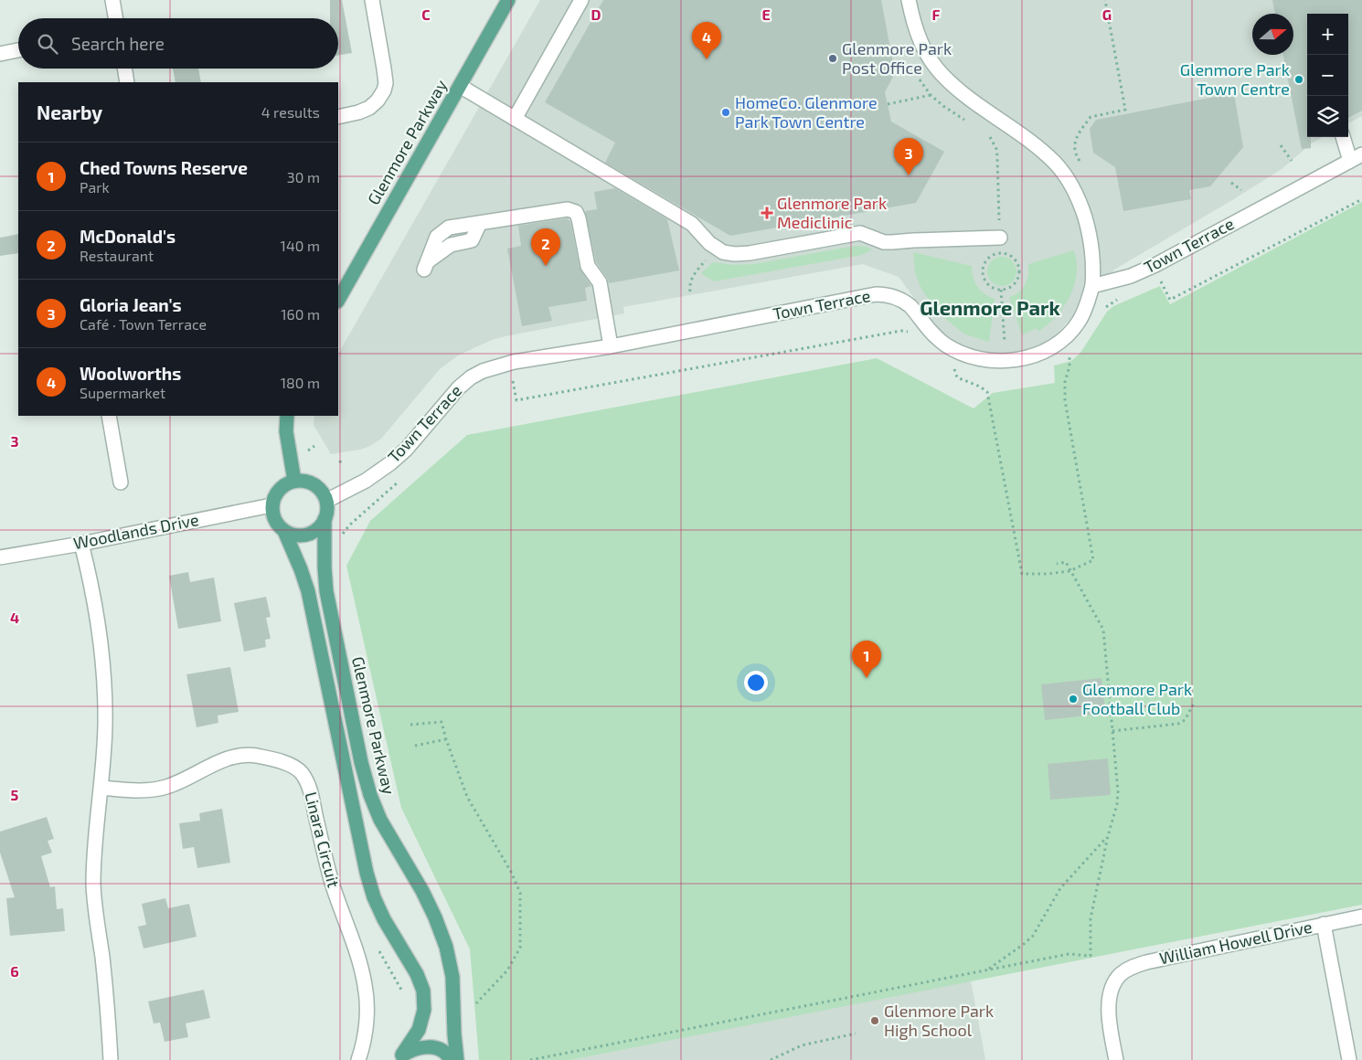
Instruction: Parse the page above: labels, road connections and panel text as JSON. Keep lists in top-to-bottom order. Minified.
{"streets":{"main road":["Glenmore Parkway"],"street":["Town Terrace","Woodlands Drive","Linara Circuit","William Howell Drive"]},"crossings":[["Glenmore Parkway","Town Terrace"],["Glenmore Parkway","Woodlands Drive"],["Town Terrace","Woodlands Drive"]],"districts":["Glenmore Park"],"places":{"other":["Glenmore Park Post Office","Glenmore Park Town Centre","HomeCo. Glenmore Park Town Centre","Glenmore Park Football Club","Glenmore Park High School"],"health":["Glenmore Park Mediclinic"]},"north":"right","page":{"map_buttons":["+","−"],"search":"Search here","pins":["4","3","2","1"],"heading":["Nearby","4 results"],"list":[{"mark":"1","name":"Ched Towns Reserve","note":"Park","value":"30 m"},{"mark":"2","name":"McDonald's","note":"Restaurant","value":"140 m"},{"mark":"3","name":"Gloria Jean's","note":"Café · Town Terrace","value":"160 m"},{"mark":"4","name":"Woolworths","note":"Supermarket","value":"180 m"}]},"grid":{"columns":["C","D","E","F","G"],"rows":["3","4","5","6"]}}
